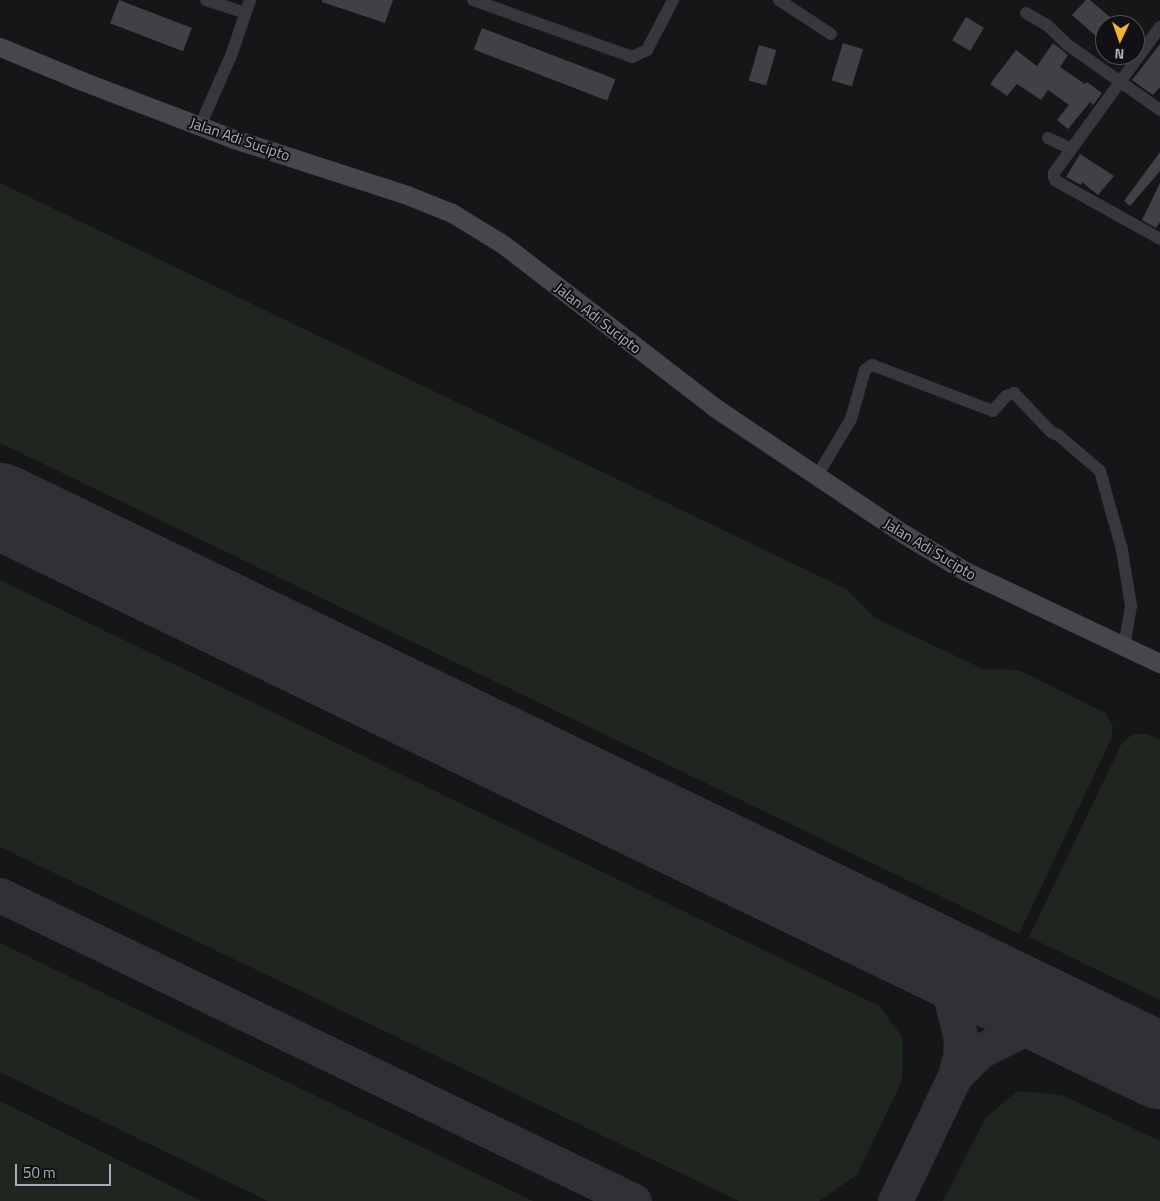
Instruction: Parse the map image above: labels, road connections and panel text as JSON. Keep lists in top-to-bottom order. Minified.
{"streets":{"street":["Jalan Adi Sucipto"]},"scale_bar":"50 m","north":"bottom"}
